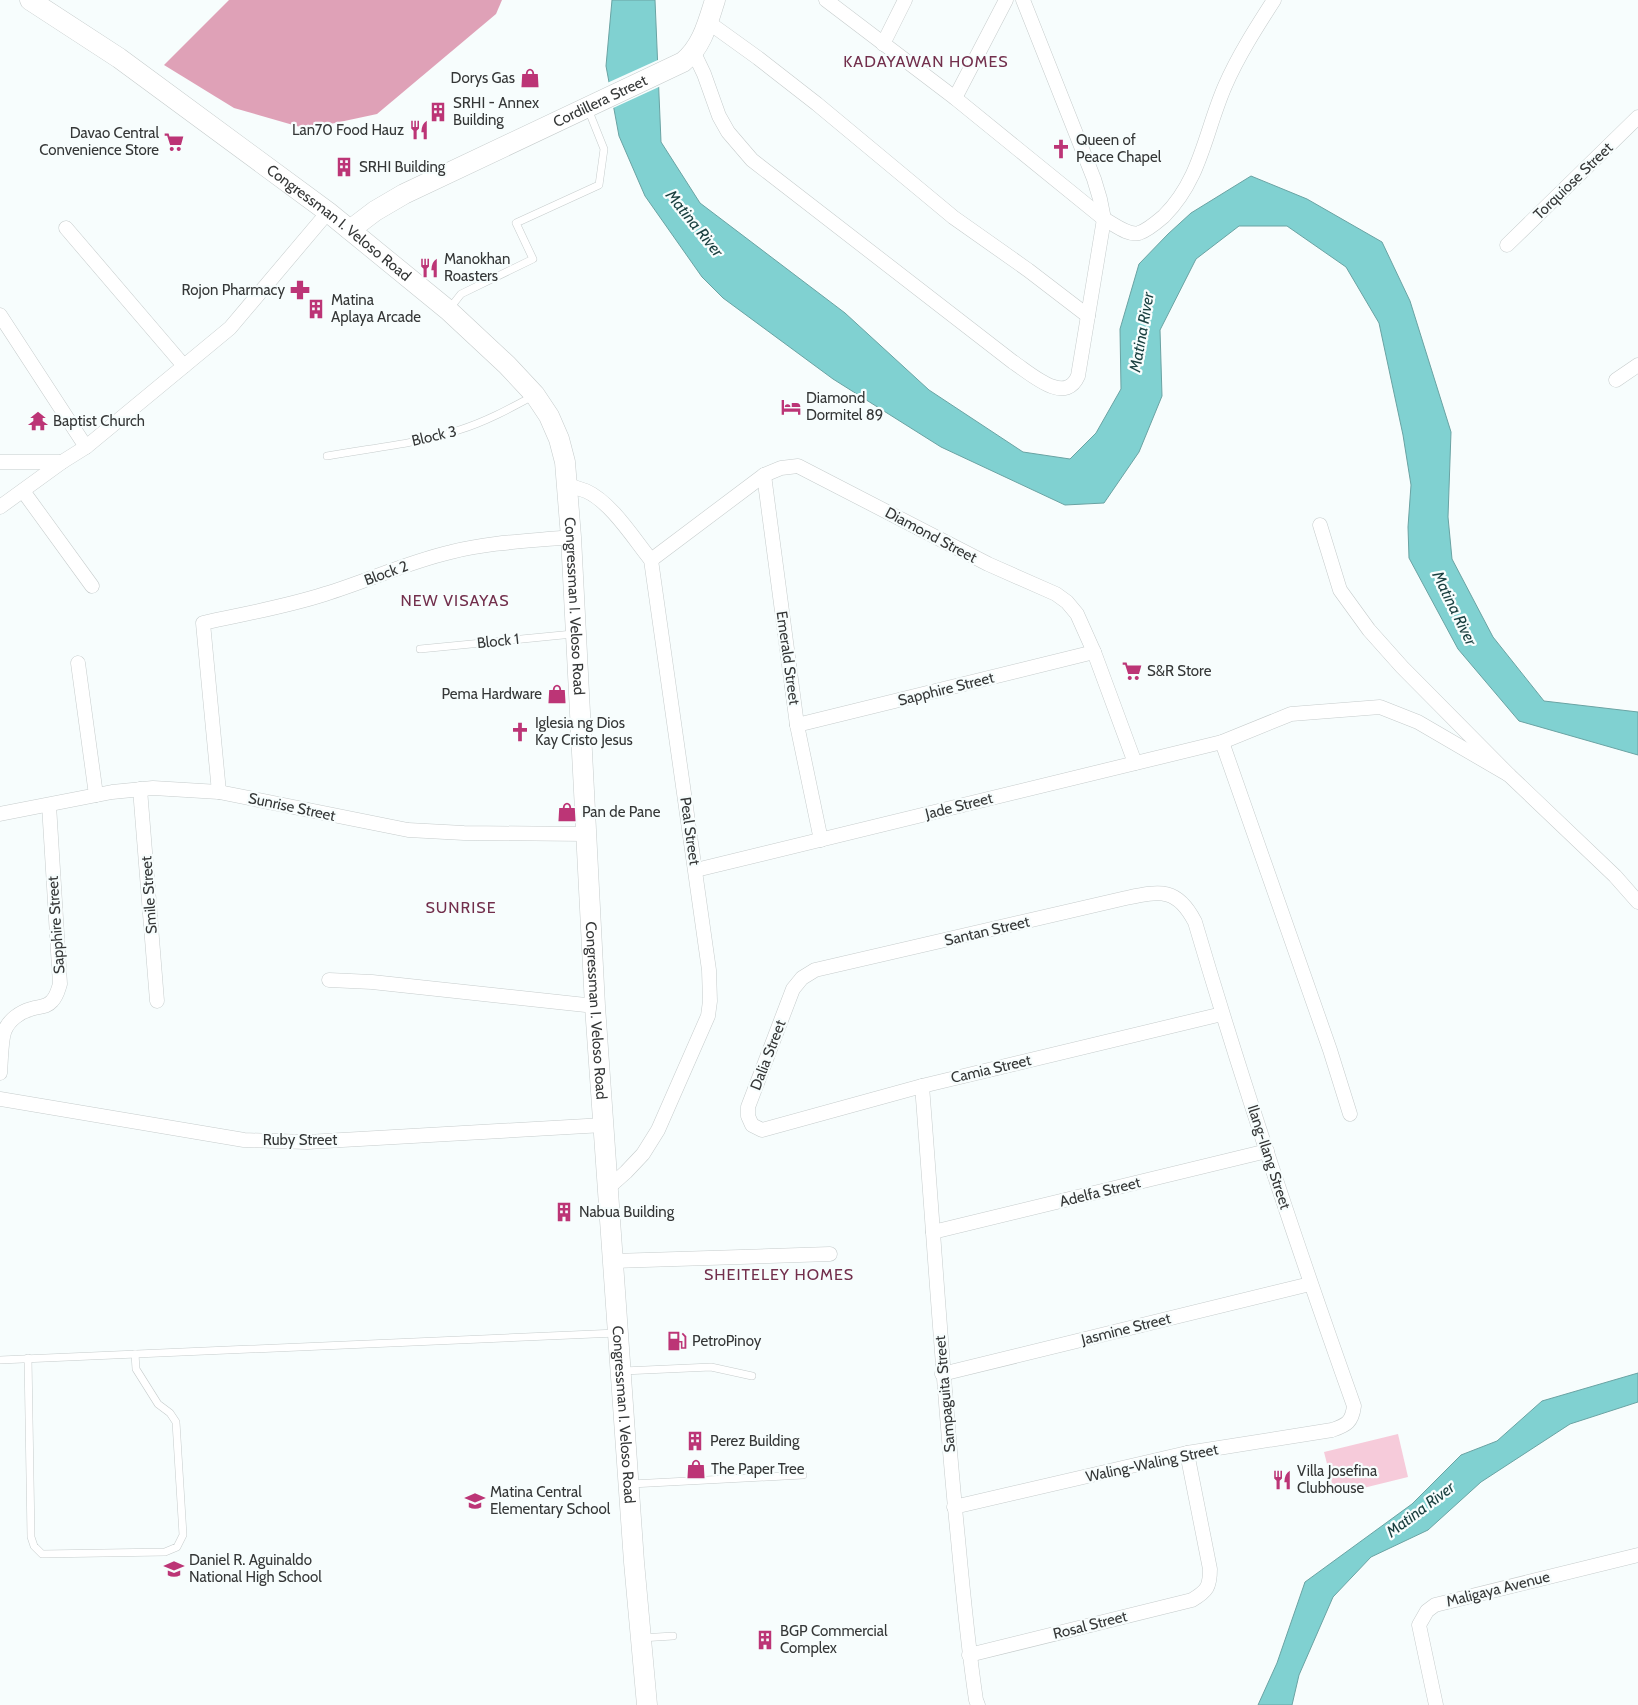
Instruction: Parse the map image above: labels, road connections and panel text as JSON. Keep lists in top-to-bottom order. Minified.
{"streets":{"main road":["Cordillera Street","Congressman I. Veloso Road"],"street":["Torquiose Street","Diamond Street","Block 2","Emerald Street","Sapphire Street","Jade Street","Sunrise Street","Peal Street","Smile Street","Santan Street","Dalia Street","Camia Street","Ruby Street","Ilang-Ilang Street","Adelfa Street","Jasmine Street","Sampaguita Street","Waling-Waling Street","Maligaya Avenue","Rosal Street"],"lane":["Block 3","Block 1"]},"crossings":[["Cordillera Street","Congressman I. Veloso Road"],["Congressman I. Veloso Road","Block 3"],["Congressman I. Veloso Road","Block 2"],["Congressman I. Veloso Road","Block 1"],["Congressman I. Veloso Road","Sunrise Street"],["Congressman I. Veloso Road","Peal Street"],["Congressman I. Veloso Road","Ruby Street"],["Diamond Street","Emerald Street"],["Diamond Street","Sapphire Street"],["Diamond Street","Jade Street"],["Diamond Street","Peal Street"],["Block 2","Sunrise Street"],["Emerald Street","Sapphire Street"],["Emerald Street","Jade Street"],["Sapphire Street","Sunrise Street"],["Jade Street","Peal Street"],["Sunrise Street","Smile Street"],["Santan Street","Dalia Street"],["Santan Street","Ilang-Ilang Street"],["Dalia Street","Camia Street"],["Camia Street","Ilang-Ilang Street"],["Camia Street","Sampaguita Street"],["Ilang-Ilang Street","Adelfa Street"],["Ilang-Ilang Street","Jasmine Street"],["Ilang-Ilang Street","Waling-Waling Street"],["Adelfa Street","Sampaguita Street"],["Jasmine Street","Sampaguita Street"],["Sampaguita Street","Waling-Waling Street"],["Sampaguita Street","Rosal Street"],["Waling-Waling Street","Rosal Street"]],"districts":["KADAYAWAN HOMES","NEW VISAYAS","SUNRISE","SHEITELEY HOMES"],"water":["Matina River"],"places":{"shop":["Dorys Gas","Pema Hardware","Pan de Pane","The Paper Tree"],"building":["SRHI - Annex Building","SRHI Building","Matina Aplaya Arcade","Nabua Building","Perez Building","BGP Commercial Complex"],"restaurant":["Lan70 Food Hauz","Manokhan Roasters","Villa Josefina Clubhouse"],"supermarket":["Davao Central Convenience Store","S&R Store"],"church":["Queen of Peace Chapel","Iglesia ng Dios Kay Cristo Jesus"],"pharmacy":["Rojon Pharmacy"],"hotel":["Diamond Dormitel 89"],"temple":["Baptist Church"],"fuel station":["PetroPinoy"],"school or university":["Matina Central Elementary School","Daniel R. Aguinaldo National High School"]}}
